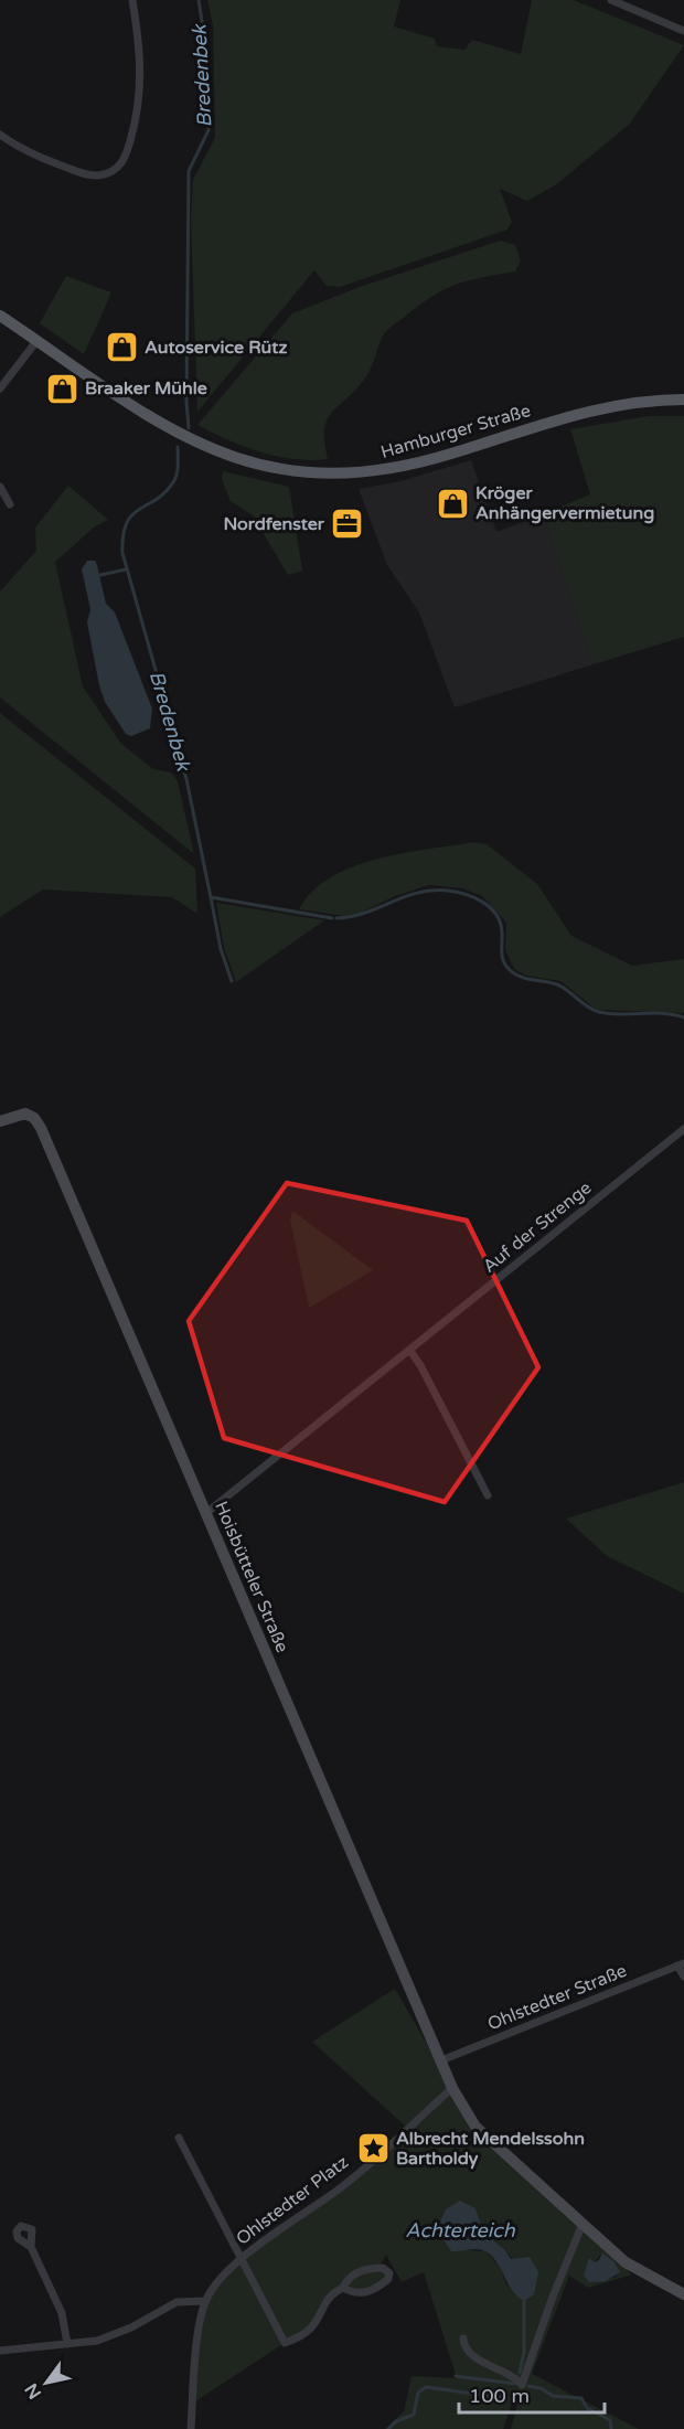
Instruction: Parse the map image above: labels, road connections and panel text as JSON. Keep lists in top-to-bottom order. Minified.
{"streets":{"main road":["Hamburger Straße"],"street":["Auf der Strenge","Hoisbütteler Straße","Ohlstedter Straße","Ohlstedter Platz"]},"crossings":[["Auf der Strenge","Hoisbütteler Straße"],["Hoisbütteler Straße","Ohlstedter Straße"]],"water":["Bredenbek","Achterteich"],"places":{"shop":["Autoservice Rütz","Braaker Mühle","Kröger Anhängervermietung"],"office":["Nordfenster"],"place":["Albrecht Mendelssohn Bartholdy"]},"scale_bar":"100 m","north":"bottom left"}
